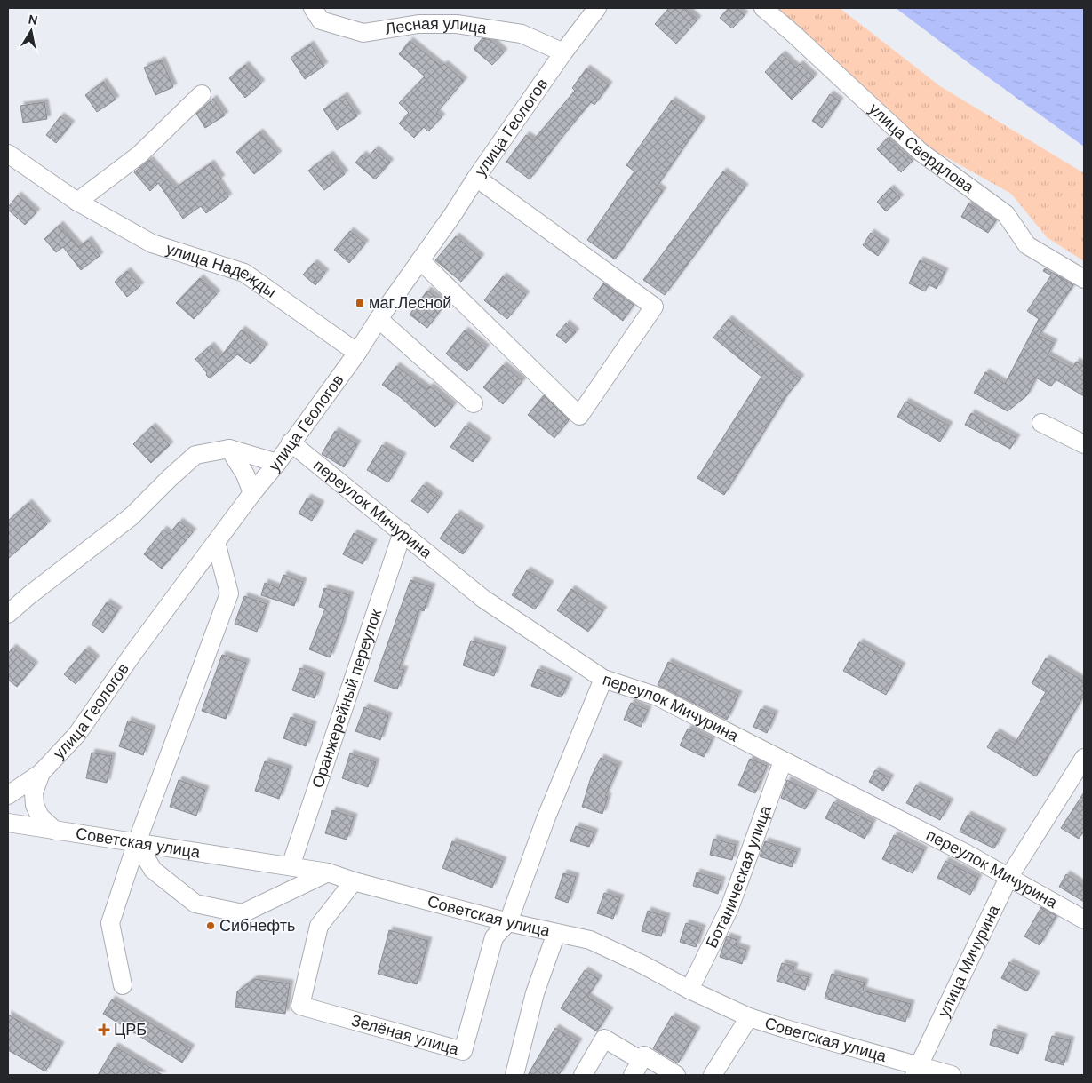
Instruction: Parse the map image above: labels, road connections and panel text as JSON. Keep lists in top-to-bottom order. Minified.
{"streets":{"street":["Лесная улица","улица Геологов","улица Свердлова","улица Надежды","переулок Мичурина","Оранжерейный переулок","Советская улица","Ботаническая улица","улица Мичурина","Зелёная улица"]},"crossings":[["Лесная улица","улица Геологов"],["улица Геологов","улица Надежды"],["улица Геологов","переулок Мичурина"],["улица Геологов","Советская улица"],["переулок Мичурина","Оранжерейный переулок"],["переулок Мичурина","Ботаническая улица"],["переулок Мичурина","улица Мичурина"],["переулок Мичурина","Зелёная улица"],["Оранжерейный переулок","Советская улица"],["Советская улица","Ботаническая улица"],["Советская улица","улица Мичурина"],["Советская улица","Зелёная улица"]],"places":{"transit":["маг.Лесной"],"other":["Сибнефть"],"health":["ЦРБ"]},"north":"top"}
